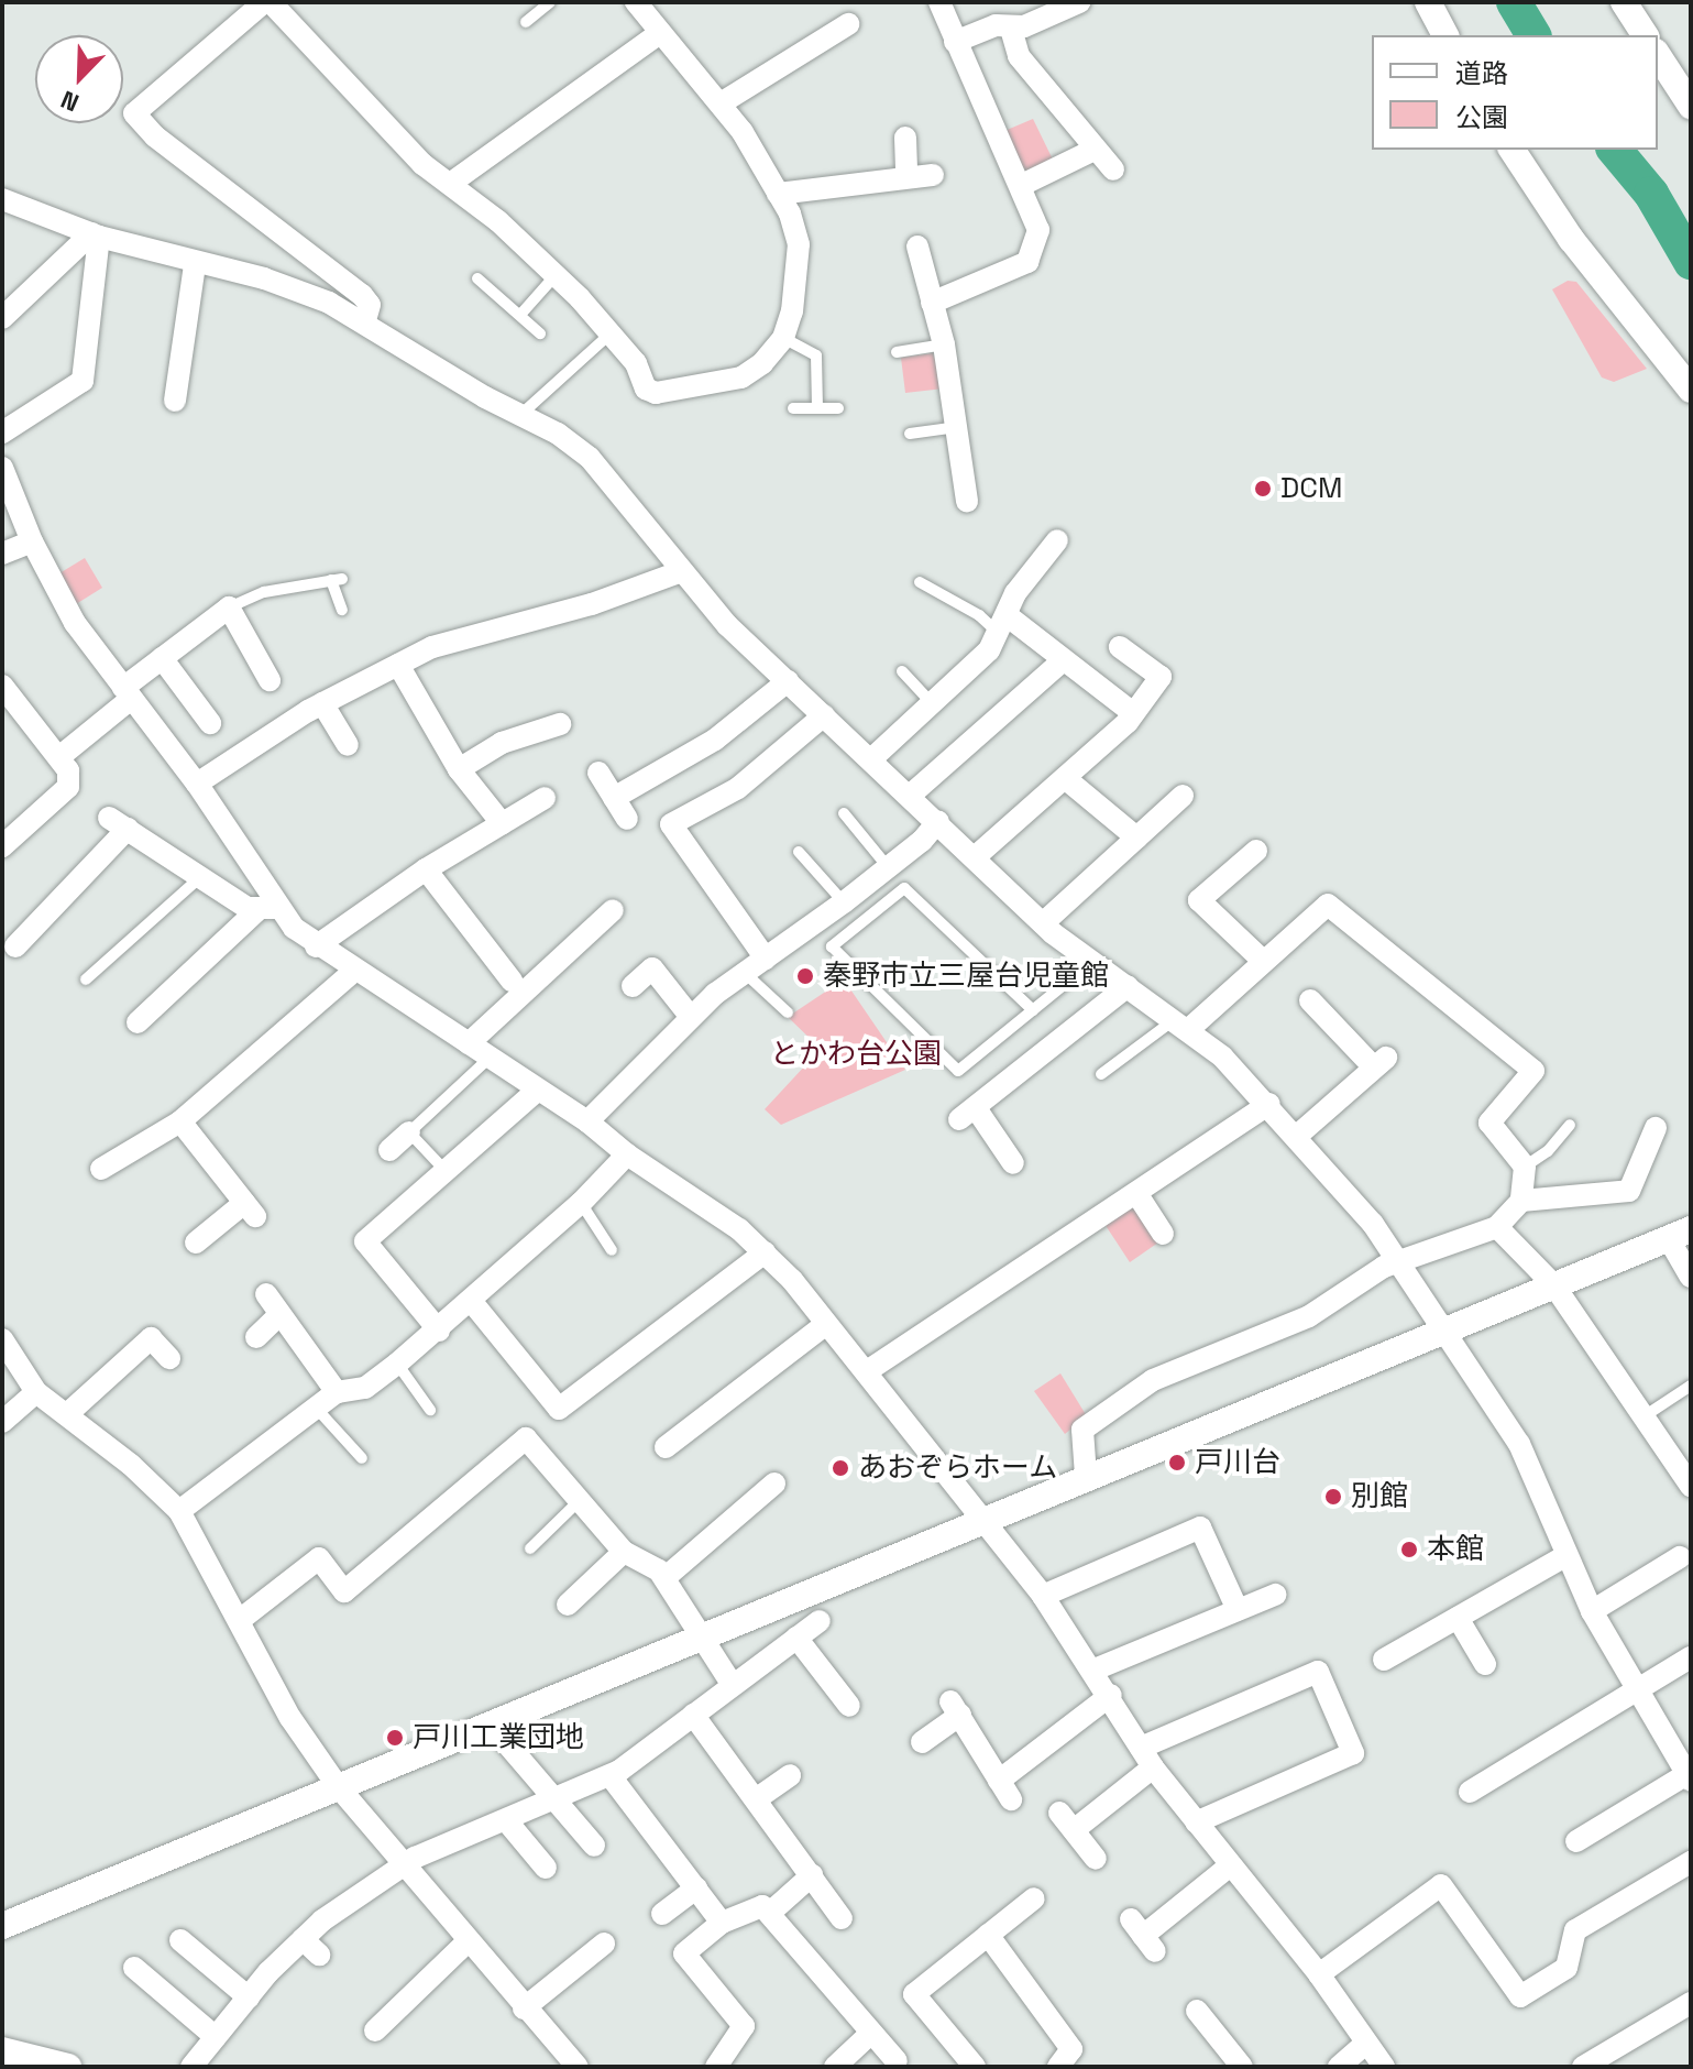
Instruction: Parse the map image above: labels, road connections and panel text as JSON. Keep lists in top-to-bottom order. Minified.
{"parks":["とかわ台公園"],"places":["DCM","秦野市立三屋台児童館","戸川台","あおぞらホーム","別館","本館","戸川工業団地"],"legend":["道路","公園"],"north":"bottom left"}
